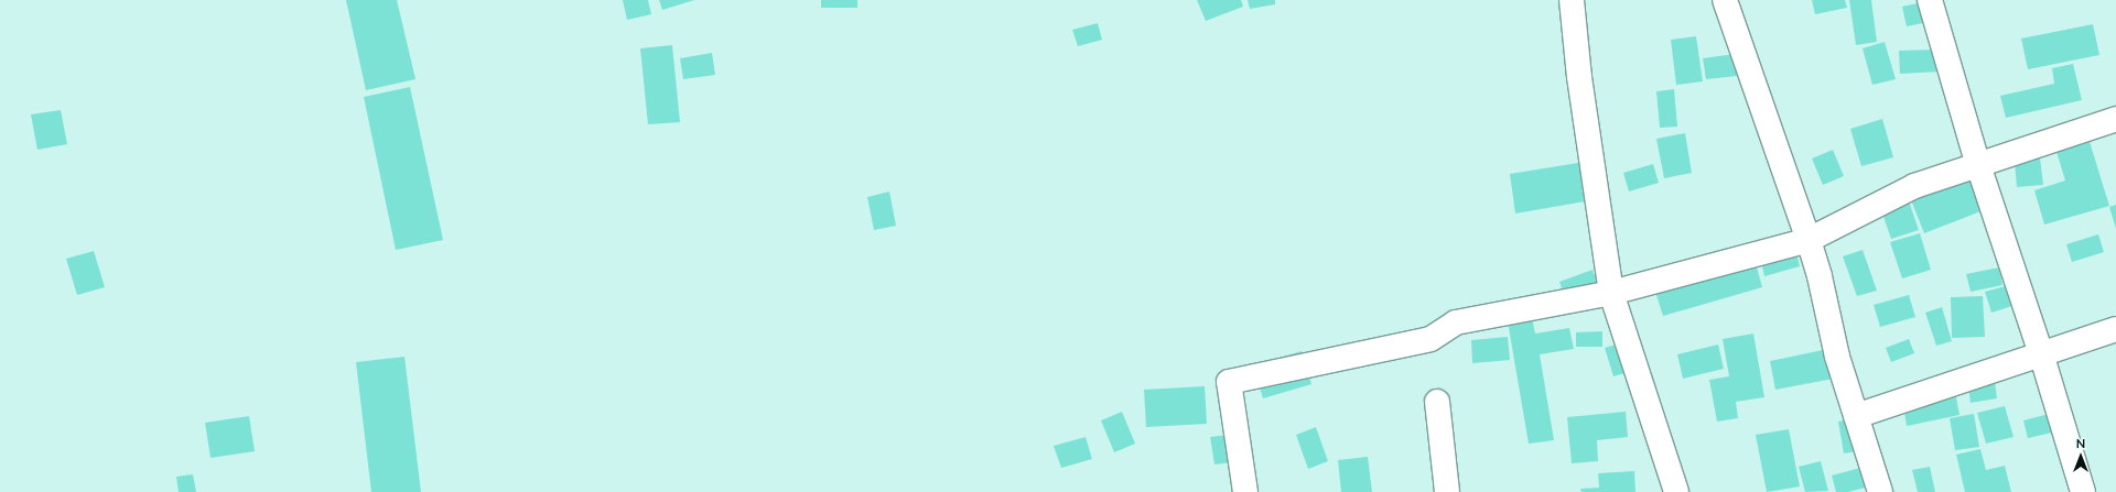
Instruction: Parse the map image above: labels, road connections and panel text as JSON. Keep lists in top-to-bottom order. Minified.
{"north":"top"}
